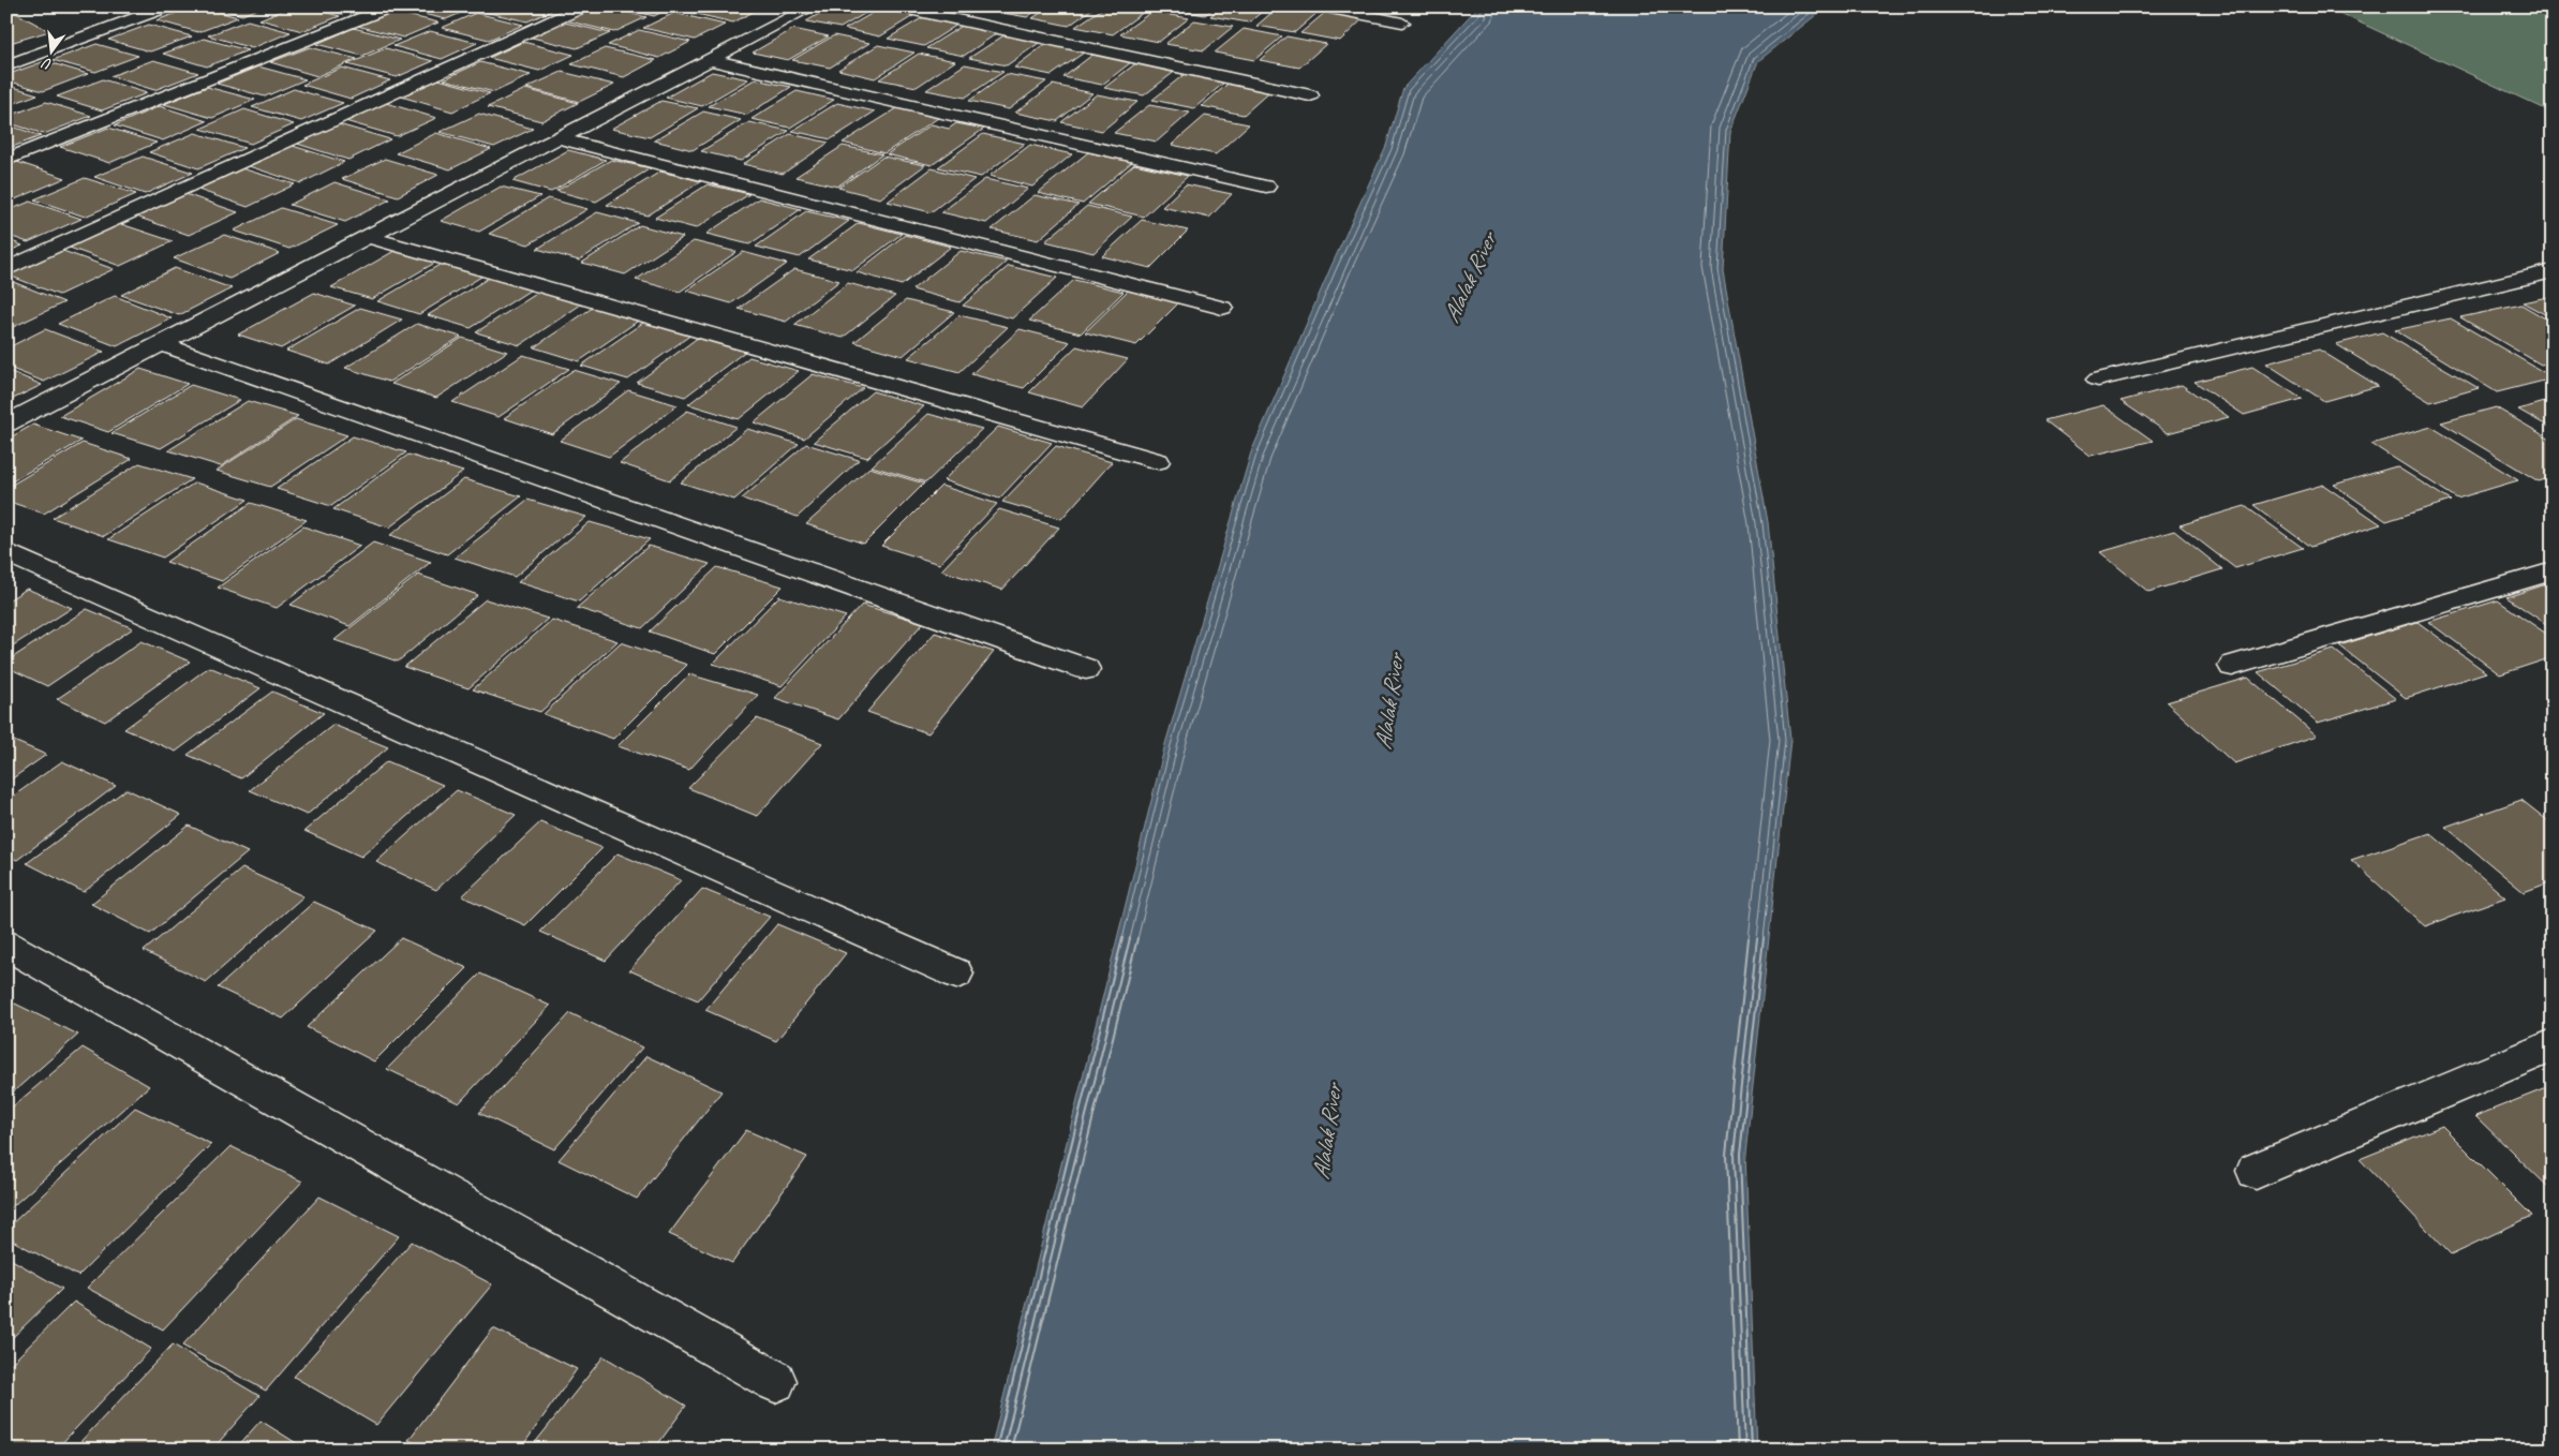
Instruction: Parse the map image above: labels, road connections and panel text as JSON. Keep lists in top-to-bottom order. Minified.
{"water":["Alalak River"],"north":"bottom"}
